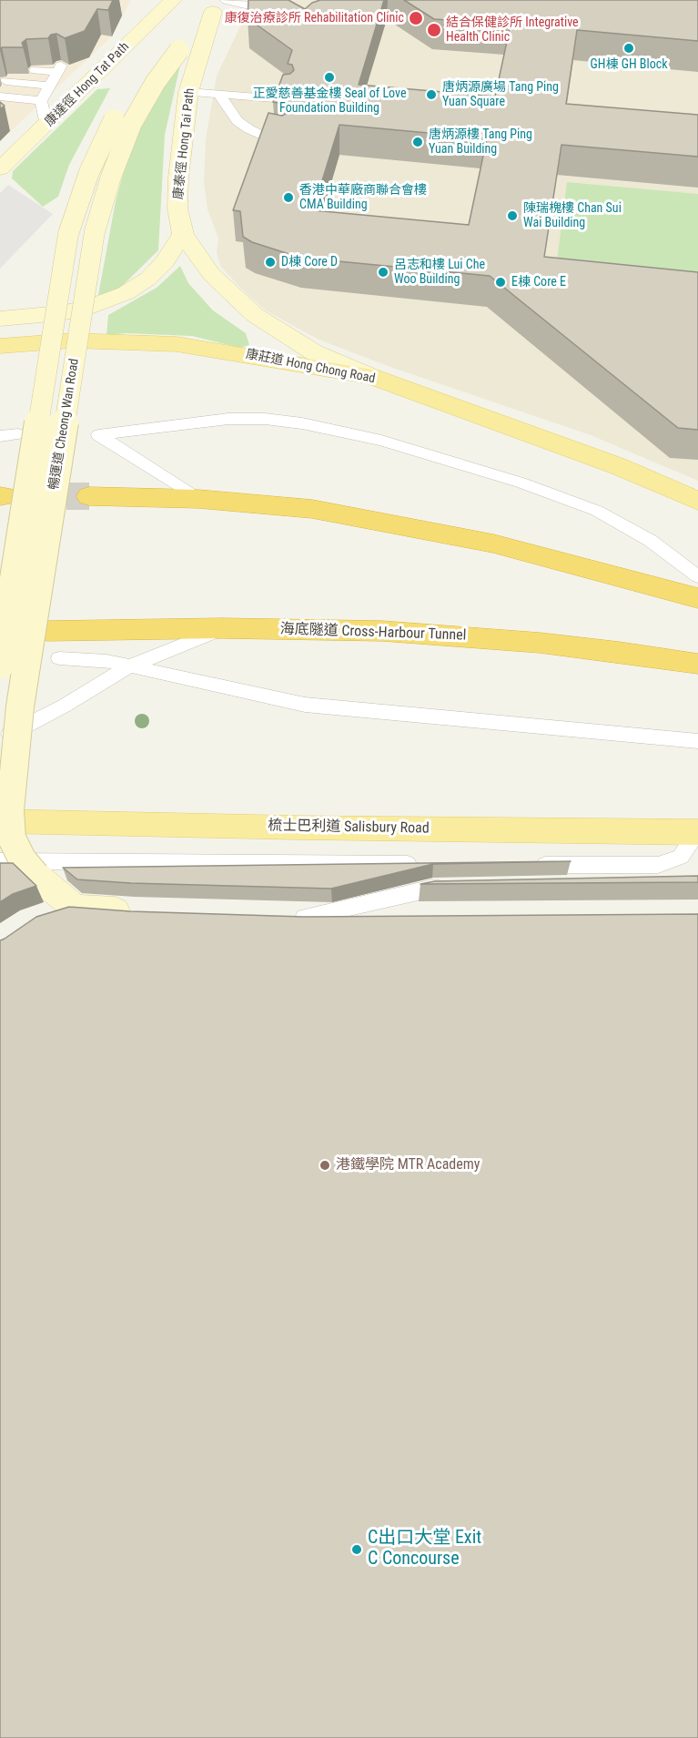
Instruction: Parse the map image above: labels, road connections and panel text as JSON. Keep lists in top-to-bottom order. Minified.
{"streets":{"highway":["海底隧道 Cross-Harbour Tunnel"],"main road":["康莊道 Hong Chong Road","梳士巴利道 Salisbury Road"],"street":["康達徑 Hong Tat Path","康泰徑 Hong Tai Path","暢運道 Cheong Wan Road"]},"crossings":[["康泰徑 Hong Tai Path","康莊道 Hong Chong Road"],["康泰徑 Hong Tai Path","暢運道 Cheong Wan Road"]],"places":["康復治療診所 Rehabilitation Clinic","結合保健診所 Integrative Health Clinic","GH棟 GH Block","正愛慈善基金樓 Seal of Love Foundation Building","唐炳源廣場 Tang Ping Yuan Square","唐炳源樓 Tang Ping Yuan Building","香港中華廠商聯合會樓 CMA Building","陳瑞槐樓 Chan Sui Wai Building","D棟 Core D","呂志和樓 Lui Che Woo Building","E棟 Core E","港鐵學院 MTR Academy","C出口大堂 Exit C Concourse"]}
